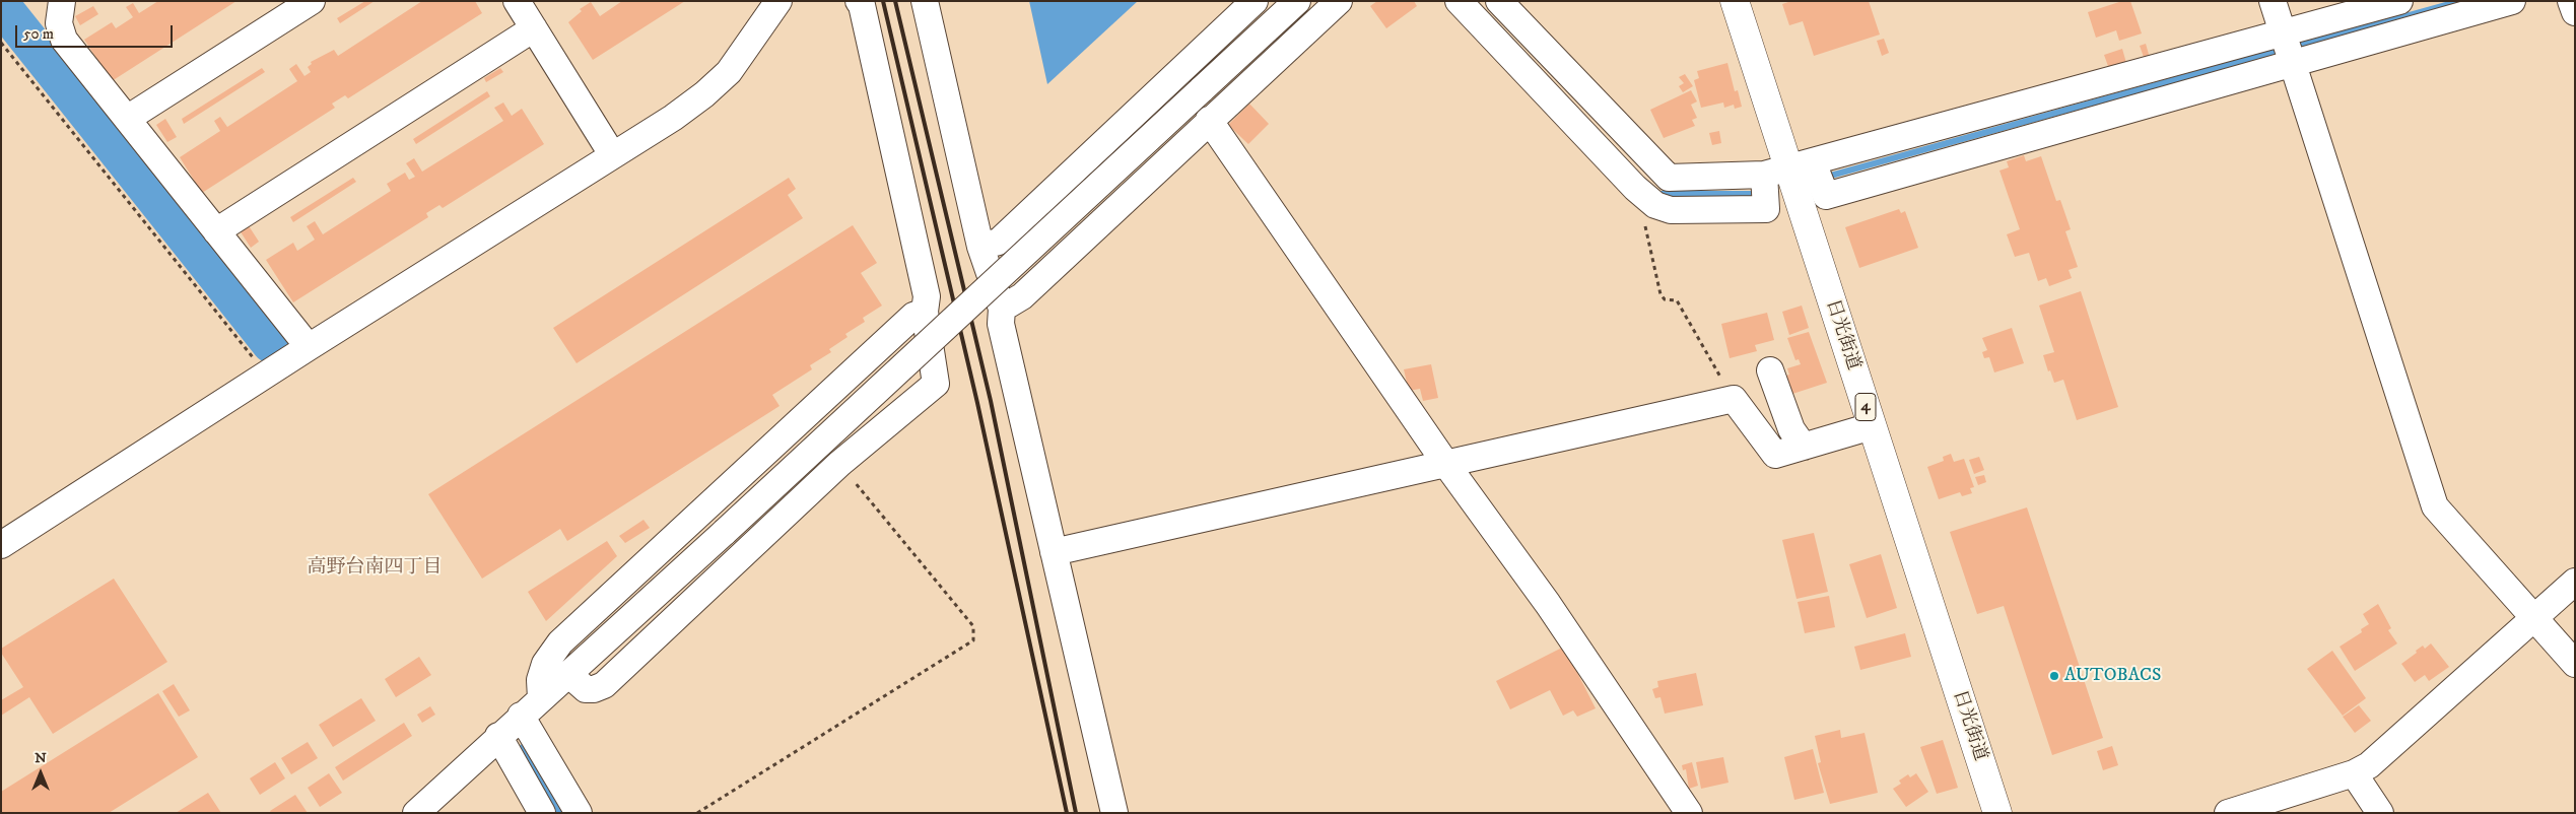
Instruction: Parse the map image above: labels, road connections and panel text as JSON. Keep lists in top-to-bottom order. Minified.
{"streets":{"highway":["日光街道","4"]},"districts":["高野台南四丁目"],"places":["AUTOBACS"],"scale_bar":"50 m","north":"top"}
